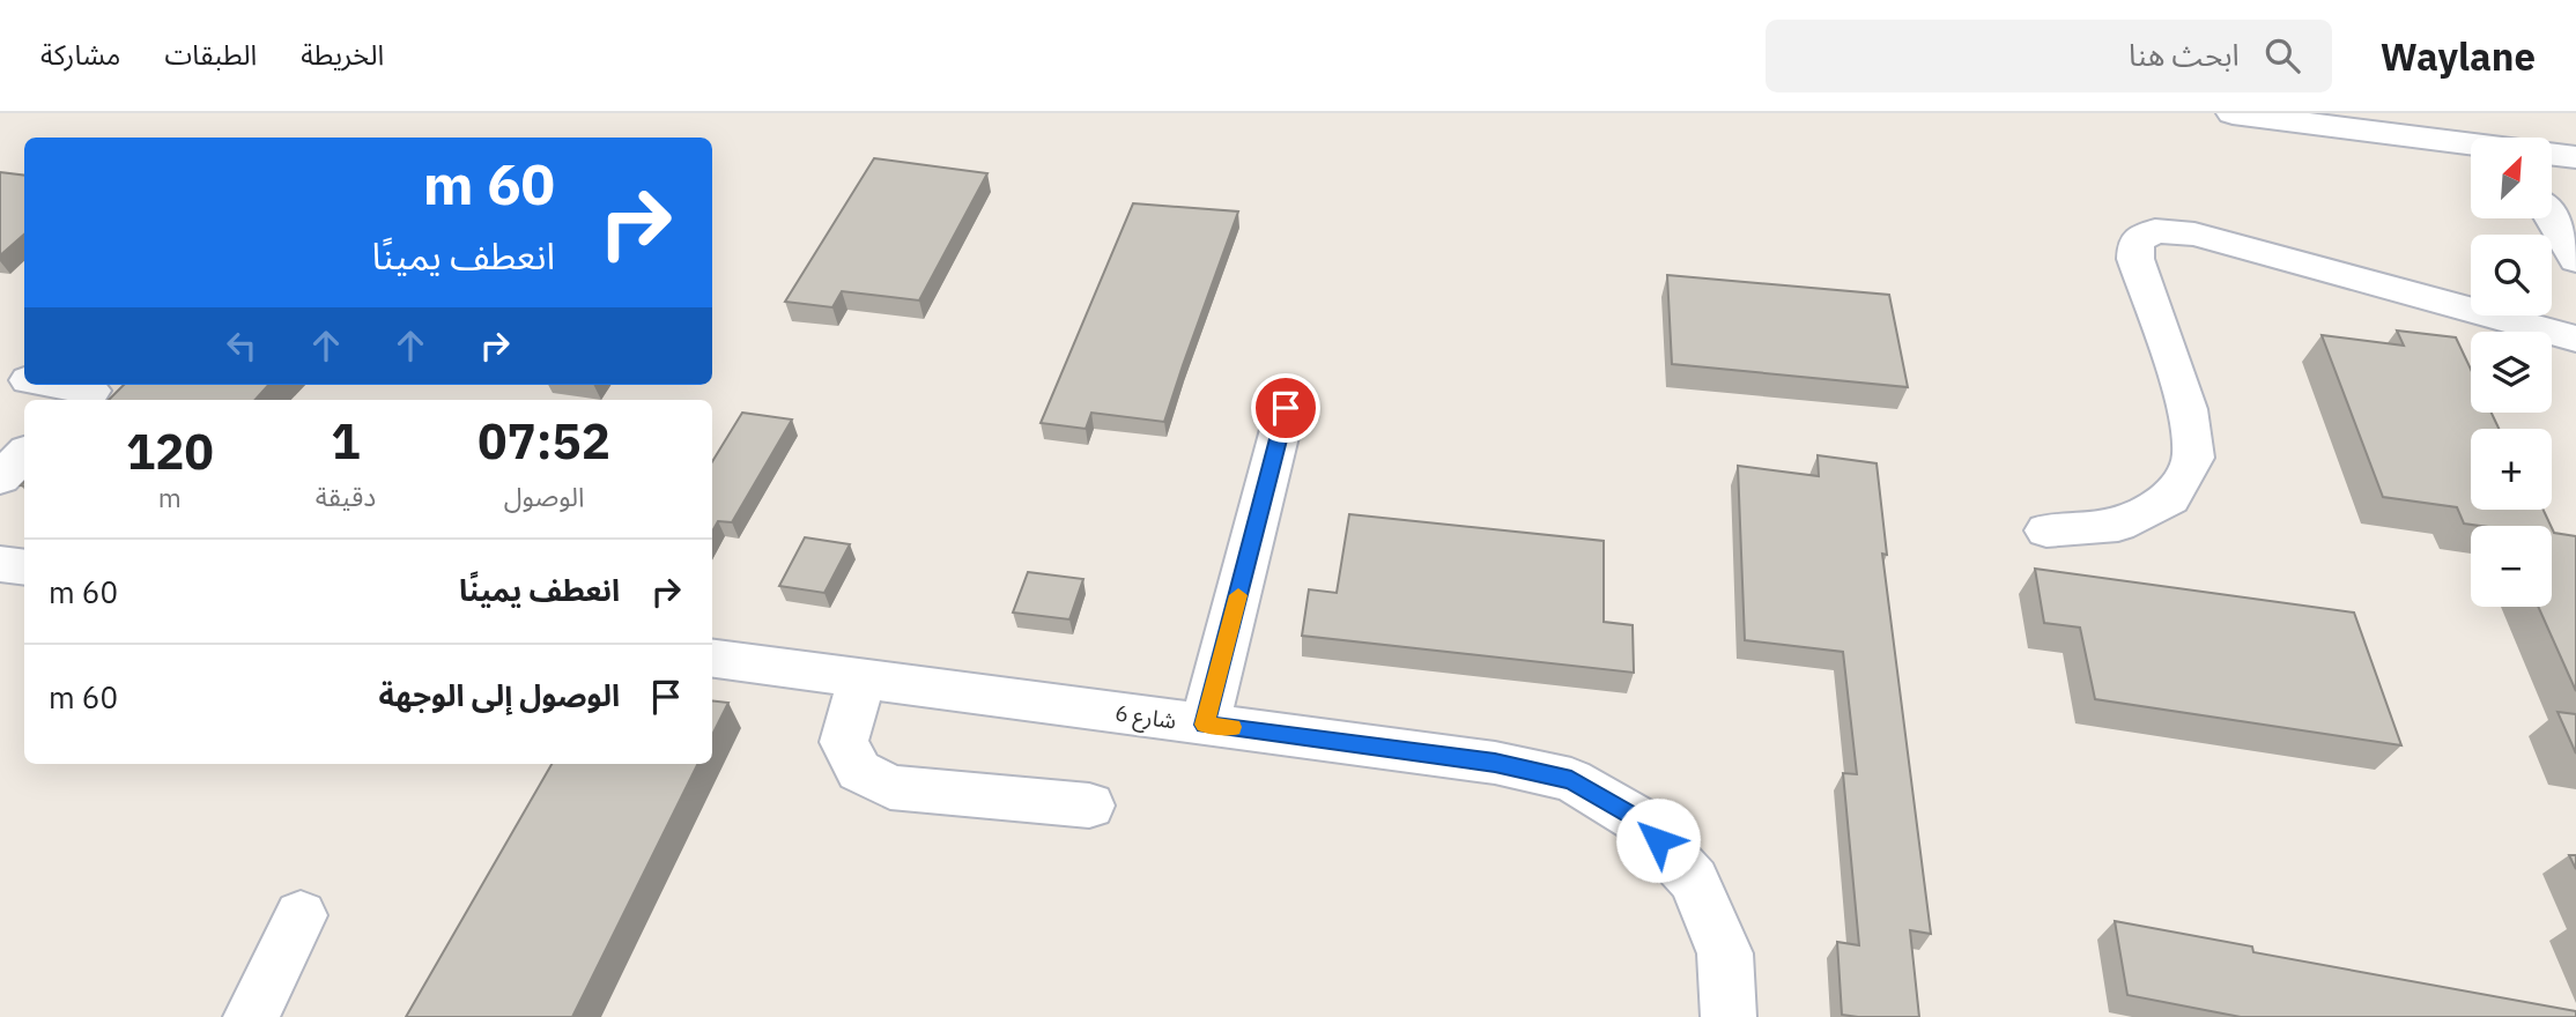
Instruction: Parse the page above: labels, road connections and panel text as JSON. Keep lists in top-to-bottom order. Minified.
{"streets":{"street":["شارع 6"]},"north":"top right","page":{"header":"Waylane","search":"ابحث هنا","nav":["الخريطة","الطبقات","مشاركة"],"map_buttons":["+","−"],"turn":["60 m","انعطف يمينًا"],"eta":["07:52","الوصول","1","دقيقة","120","m"],"list":[{"name":"انعطف يمينًا","value":"60 m"},{"name":"الوصول إلى الوجهة","value":"60 m"}]}}
